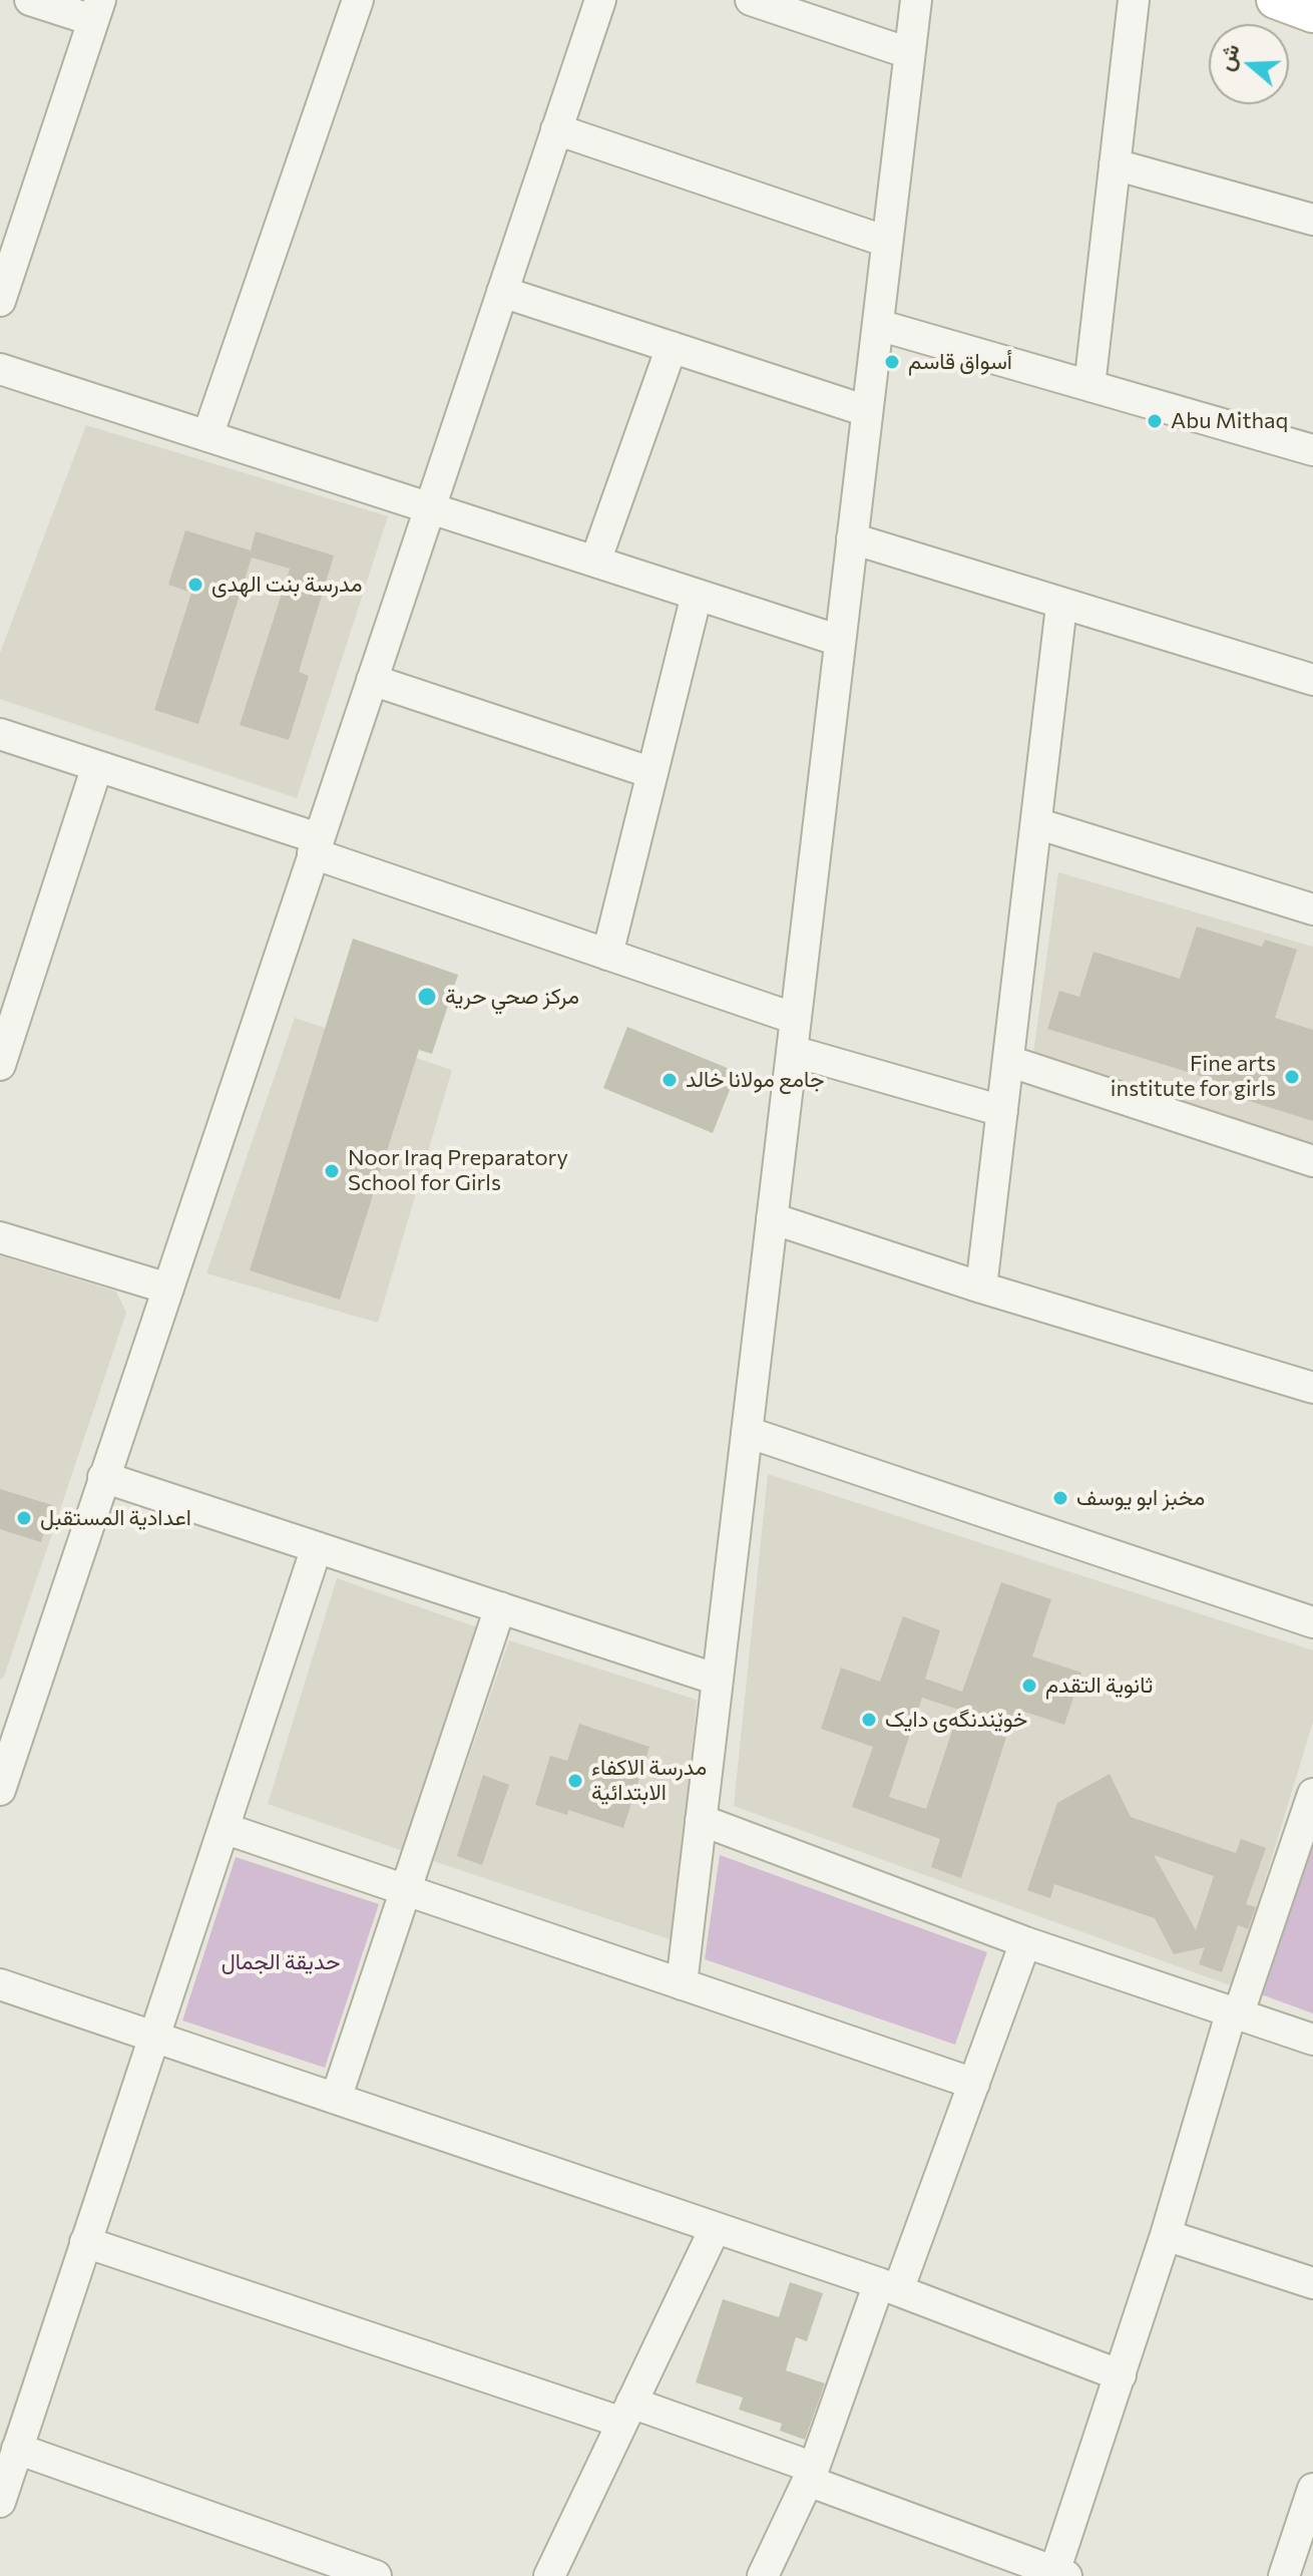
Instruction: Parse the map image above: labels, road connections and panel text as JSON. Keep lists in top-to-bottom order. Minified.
{"parks":["حديقة الجمال"],"places":["أسواق قاسم","Abu Mithaq","مدرسة بنت الهدی","مركز صحي حرية","Fine arts institute for girls","جامع مولانا خالد","Noor Iraq Preparatory School for Girls","مخبز ابو يوسف","اعدادية المستقبل","ثانوية التقدم","خوێندنگەی دایک","مدرسة الاكفاء الابتدائية"],"north":"left"}
